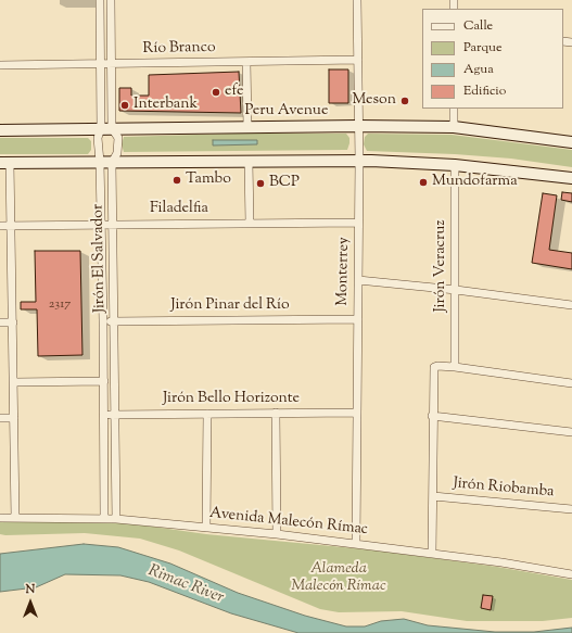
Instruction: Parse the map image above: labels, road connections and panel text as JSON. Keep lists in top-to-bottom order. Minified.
{"streets":{"main road":["Peru Avenue"],"street":["Río Branco","Filadelfia","Jirón El Salvador","Jirón Veracruz","Monterrey","Jirón Pinar del Río","Jirón Bello Horizonte","Jirón Riobamba","Avenida Malecón Rímac"]},"crossings":[["Río Branco","Jirón El Salvador"],["Río Branco","Monterrey"],["Peru Avenue","Jirón El Salvador"],["Peru Avenue","Monterrey"],["Filadelfia","Jirón El Salvador"],["Filadelfia","Monterrey"],["Jirón El Salvador","Jirón Pinar del Río"],["Jirón El Salvador","Jirón Bello Horizonte"],["Jirón El Salvador","Avenida Malecón Rímac"],["Monterrey","Jirón Pinar del Río"],["Monterrey","Jirón Bello Horizonte"],["Monterrey","Avenida Malecón Rímac"]],"water":["Rimac River"],"parks":["Alameda Malecón Rímac"],"places":["efe","Meson","Interbank","Tambo","Mundofarma","BCP"],"house_numbers":["2317"],"legend":["Calle","Parque","Agua","Edificio"],"north":"top"}
